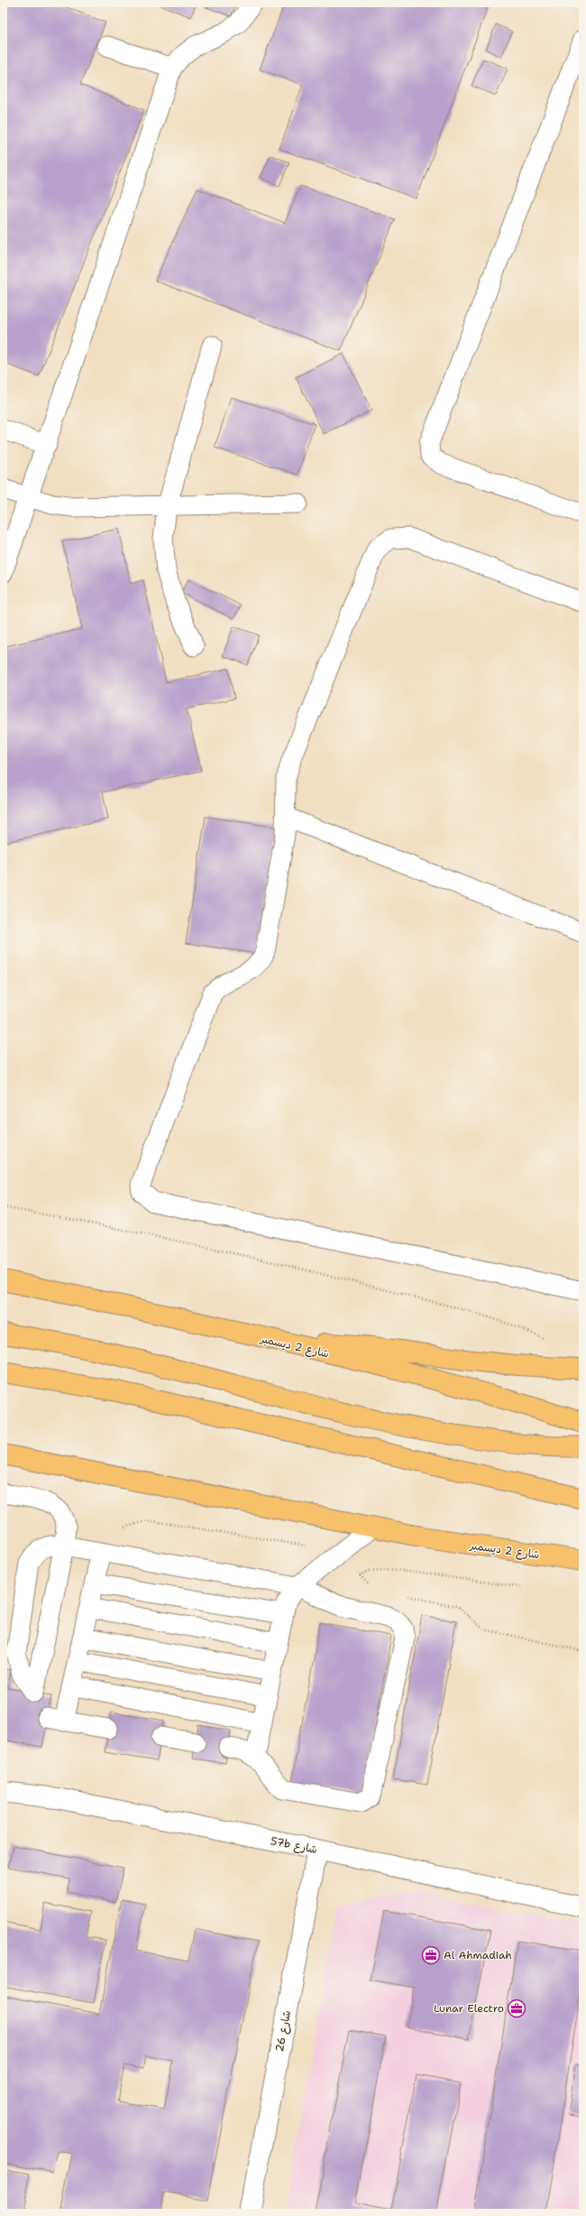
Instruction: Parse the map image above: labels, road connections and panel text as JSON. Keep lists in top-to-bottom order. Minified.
{"streets":{"main road":["شارع 2 ديسمبر"],"street":["57b شارع","شارع 26"]},"crossings":[["57b شارع","شارع 26"]],"places":{"office":["Al Ahmadiah","Lunar Electro"]}}
